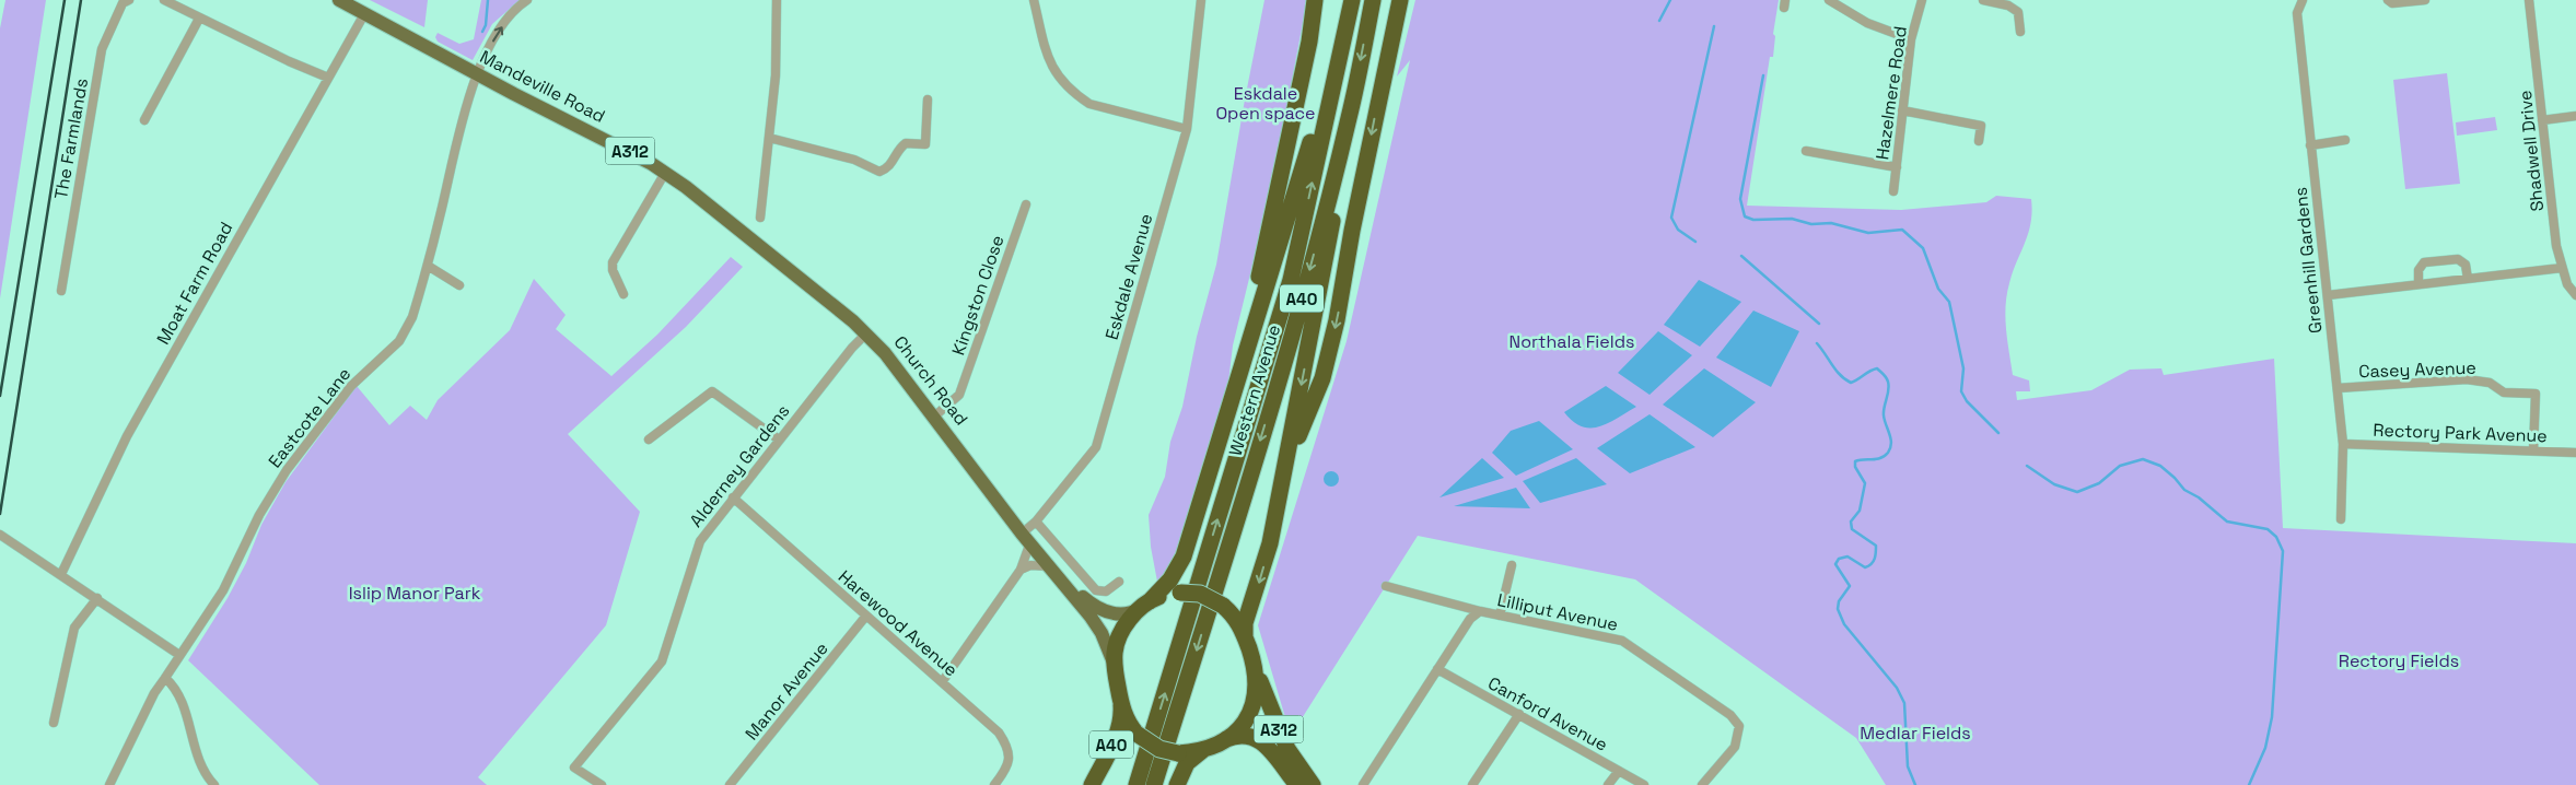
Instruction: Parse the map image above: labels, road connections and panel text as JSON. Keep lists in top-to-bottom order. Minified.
{"streets":{"highway":["A312","A40","Western Avenue"],"main road":["Mandeville Road","Church Road"],"street":["Hazelmere Road","The Farmlands","Shadwell Drive","Greenhill Gardens","Eskdale Avenue","Moat Farm Road","Kingston Close","Casey Avenue","Eastcote Lane","Rectory Park Avenue","Alderney Gardens","Lilliput Avenue","Harewood Avenue","Manor Avenue","Canford Avenue"]},"crossings":[["Mandeville Road","Moat Farm Road"],["Mandeville Road","Church Road"],["Mandeville Road","Eastcote Lane"],["A312","A40"],["A312","Church Road"],["Greenhill Gardens","Casey Avenue"],["Greenhill Gardens","Rectory Park Avenue"],["Eskdale Avenue","Church Road"],["Kingston Close","Church Road"],["A40","Western Avenue"],["Casey Avenue","Rectory Park Avenue"],["Church Road","Alderney Gardens"],["Alderney Gardens","Harewood Avenue"],["Lilliput Avenue","Canford Avenue"],["Harewood Avenue","Manor Avenue"]],"parks":["Eskdale Open space","Northala Fields","Islip Manor Park","Rectory Fields","Medlar Fields"]}
